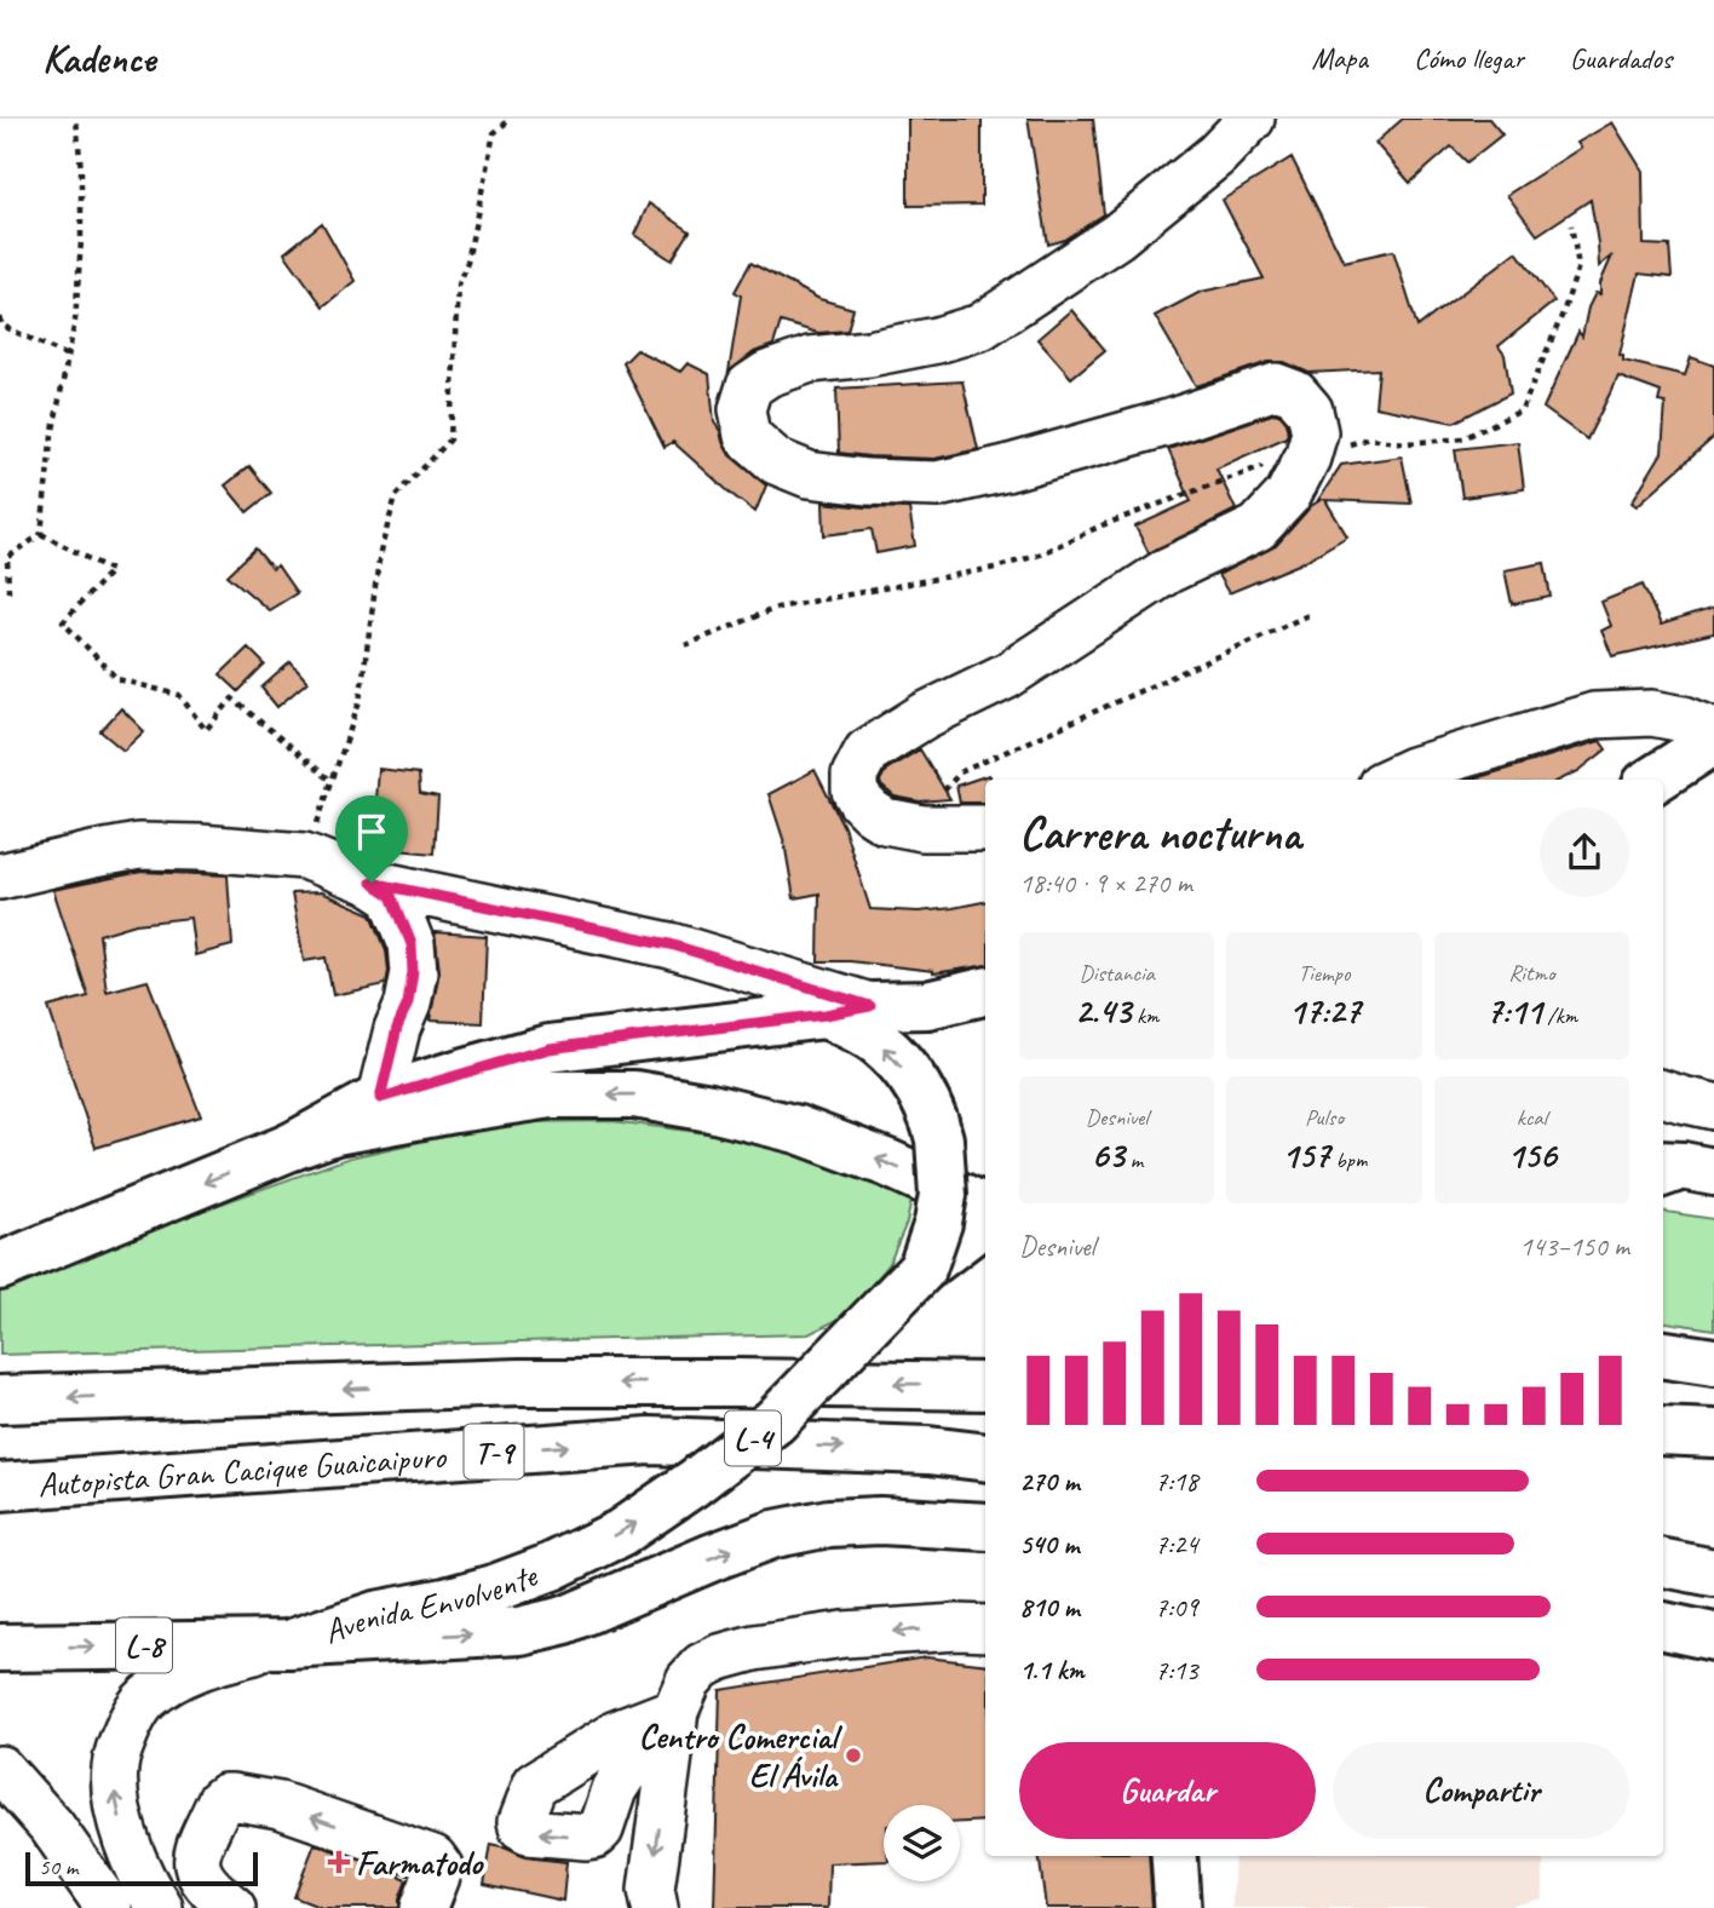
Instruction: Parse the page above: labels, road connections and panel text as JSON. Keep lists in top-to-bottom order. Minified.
{"streets":{"main road":["L-4","T-9","Autopista Gran Cacique Guaicaipuro","Avenida Envolvente","L-8"]},"places":{"other":["Centro Comercial El Ávila"],"health":["Farmatodo"]},"scale_bar":"50 m","page":{"header":"Kadence","nav":["Mapa","Cómo llegar","Guardados"],"heading":["Carrera nocturna","18:40 · 9 × 270 m"],"stats":[["Distancia","2.43 km"],["Tiempo","17:27"],["Ritmo","7:11 /km"],["Desnivel","63 m"],["Pulso","157 bpm"],["kcal","156"]],"chart":["Desnivel","143–150 m"],"list":[{"name":"270 m","note":"7:18"},{"name":"540 m","note":"7:24"},{"name":"810 m","note":"7:09"},{"name":"1.1 km","note":"7:13"}],"buttons":["Guardar","Compartir"],"scale":"50 m"}}
